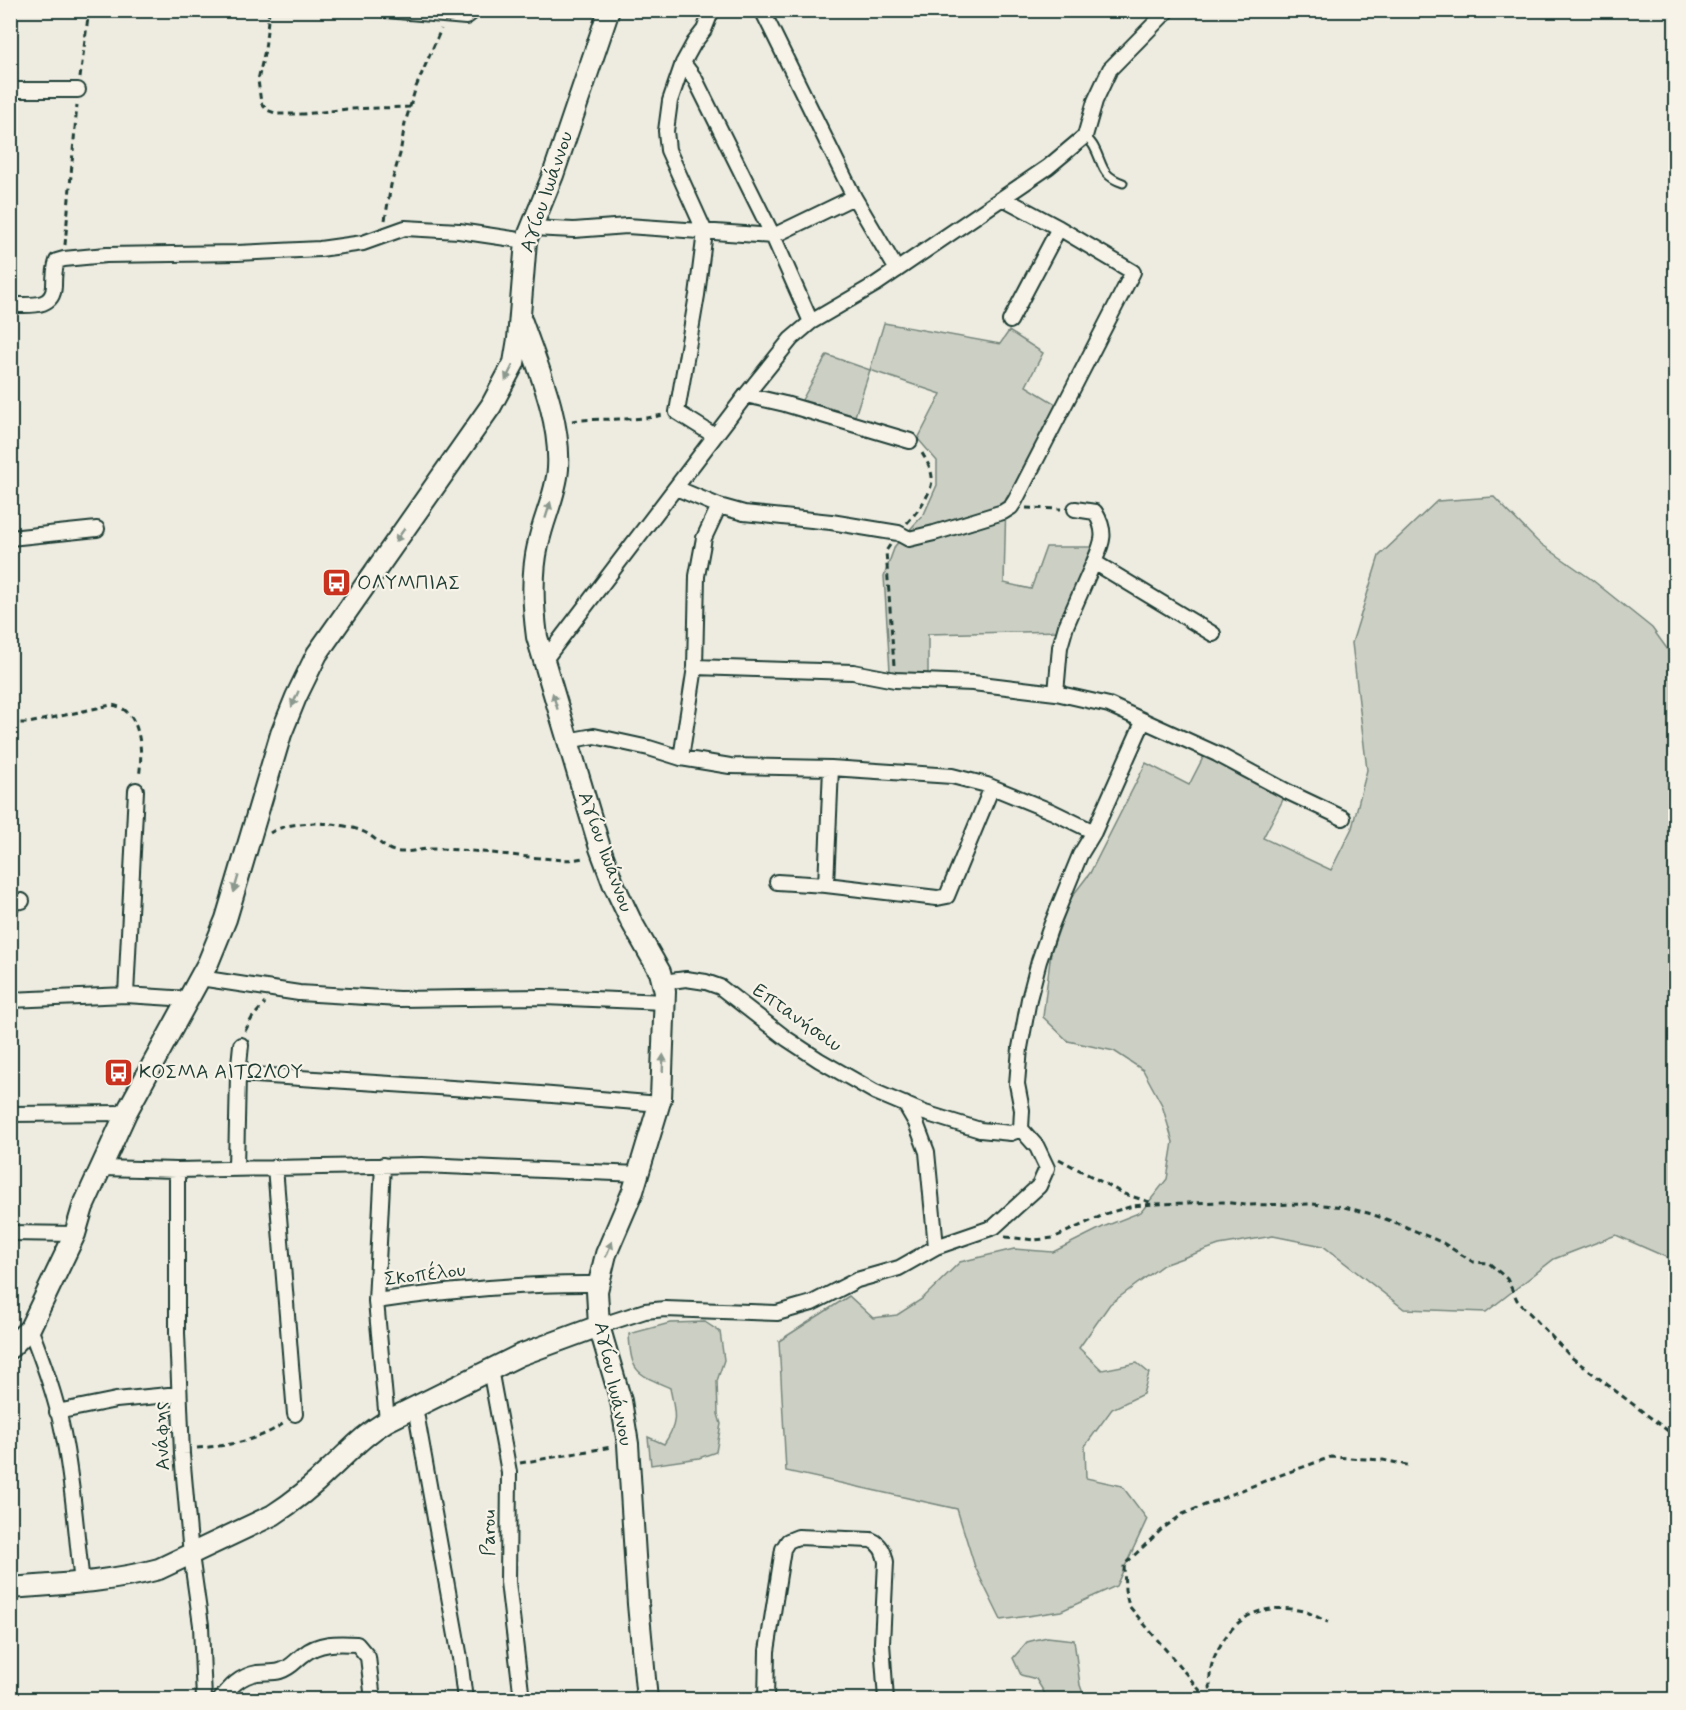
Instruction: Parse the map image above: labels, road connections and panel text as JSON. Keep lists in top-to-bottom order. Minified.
{"streets":{"street":["Αγίου Ιωάννου","Επτανήσοιυ","Σκοπέλου","Ανάφης","Parou"]},"crossings":[["Αγίου Ιωάννου","Επτανήσοιυ"],["Αγίου Ιωάννου","Σκοπέλου"]],"places":{"bus stop":["ΟΛΥΜΠΙΑΣ","ΚΟΣΜΑ ΑΙΤΩΛΟΥ"]}}
